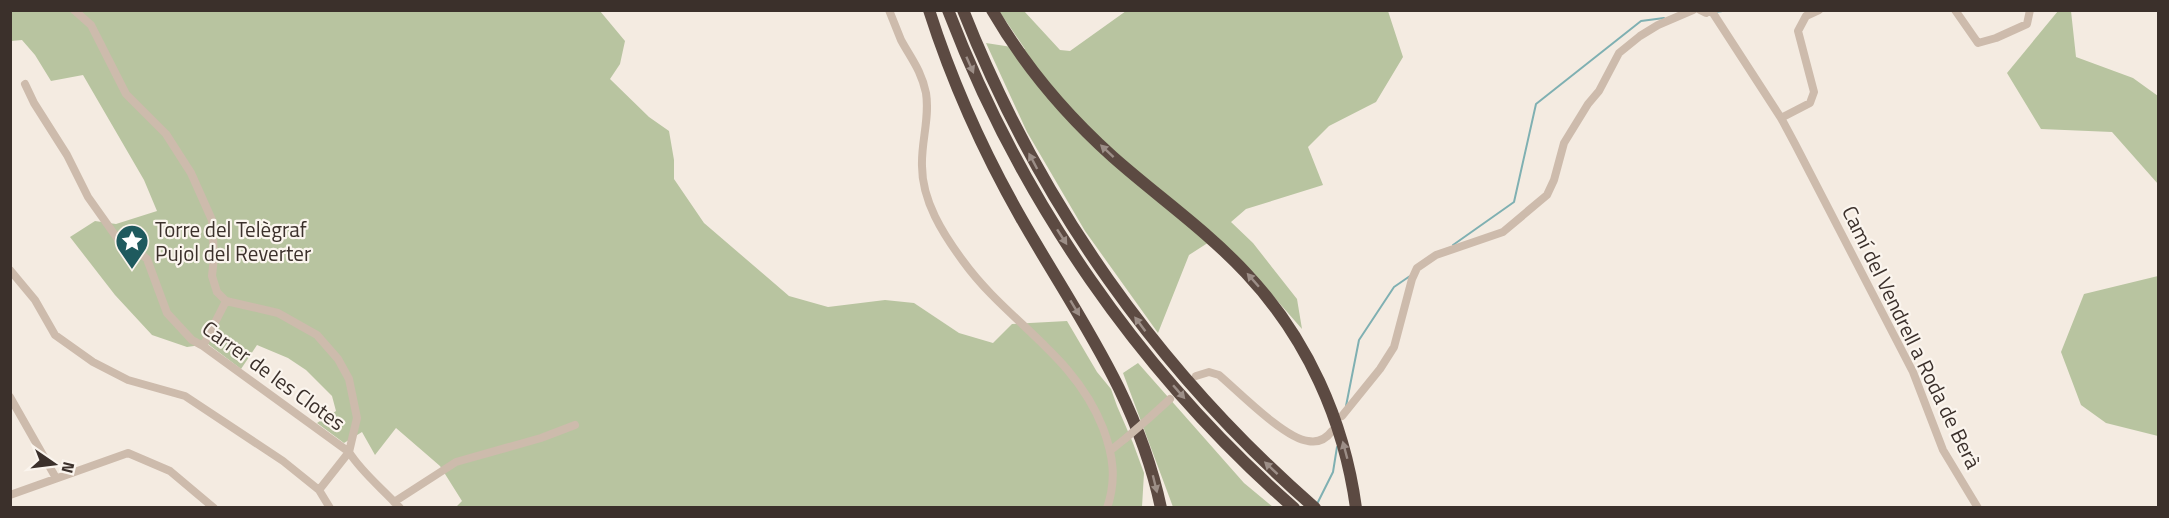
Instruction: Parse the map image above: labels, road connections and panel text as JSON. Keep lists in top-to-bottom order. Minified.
{"streets":{"street":["Camí del Vendrell a Roda de Berà","Carrer de les Clotes"]},"places":{"place":["Torre del Telègraf Pujol del Reverter"]},"north":"right"}
